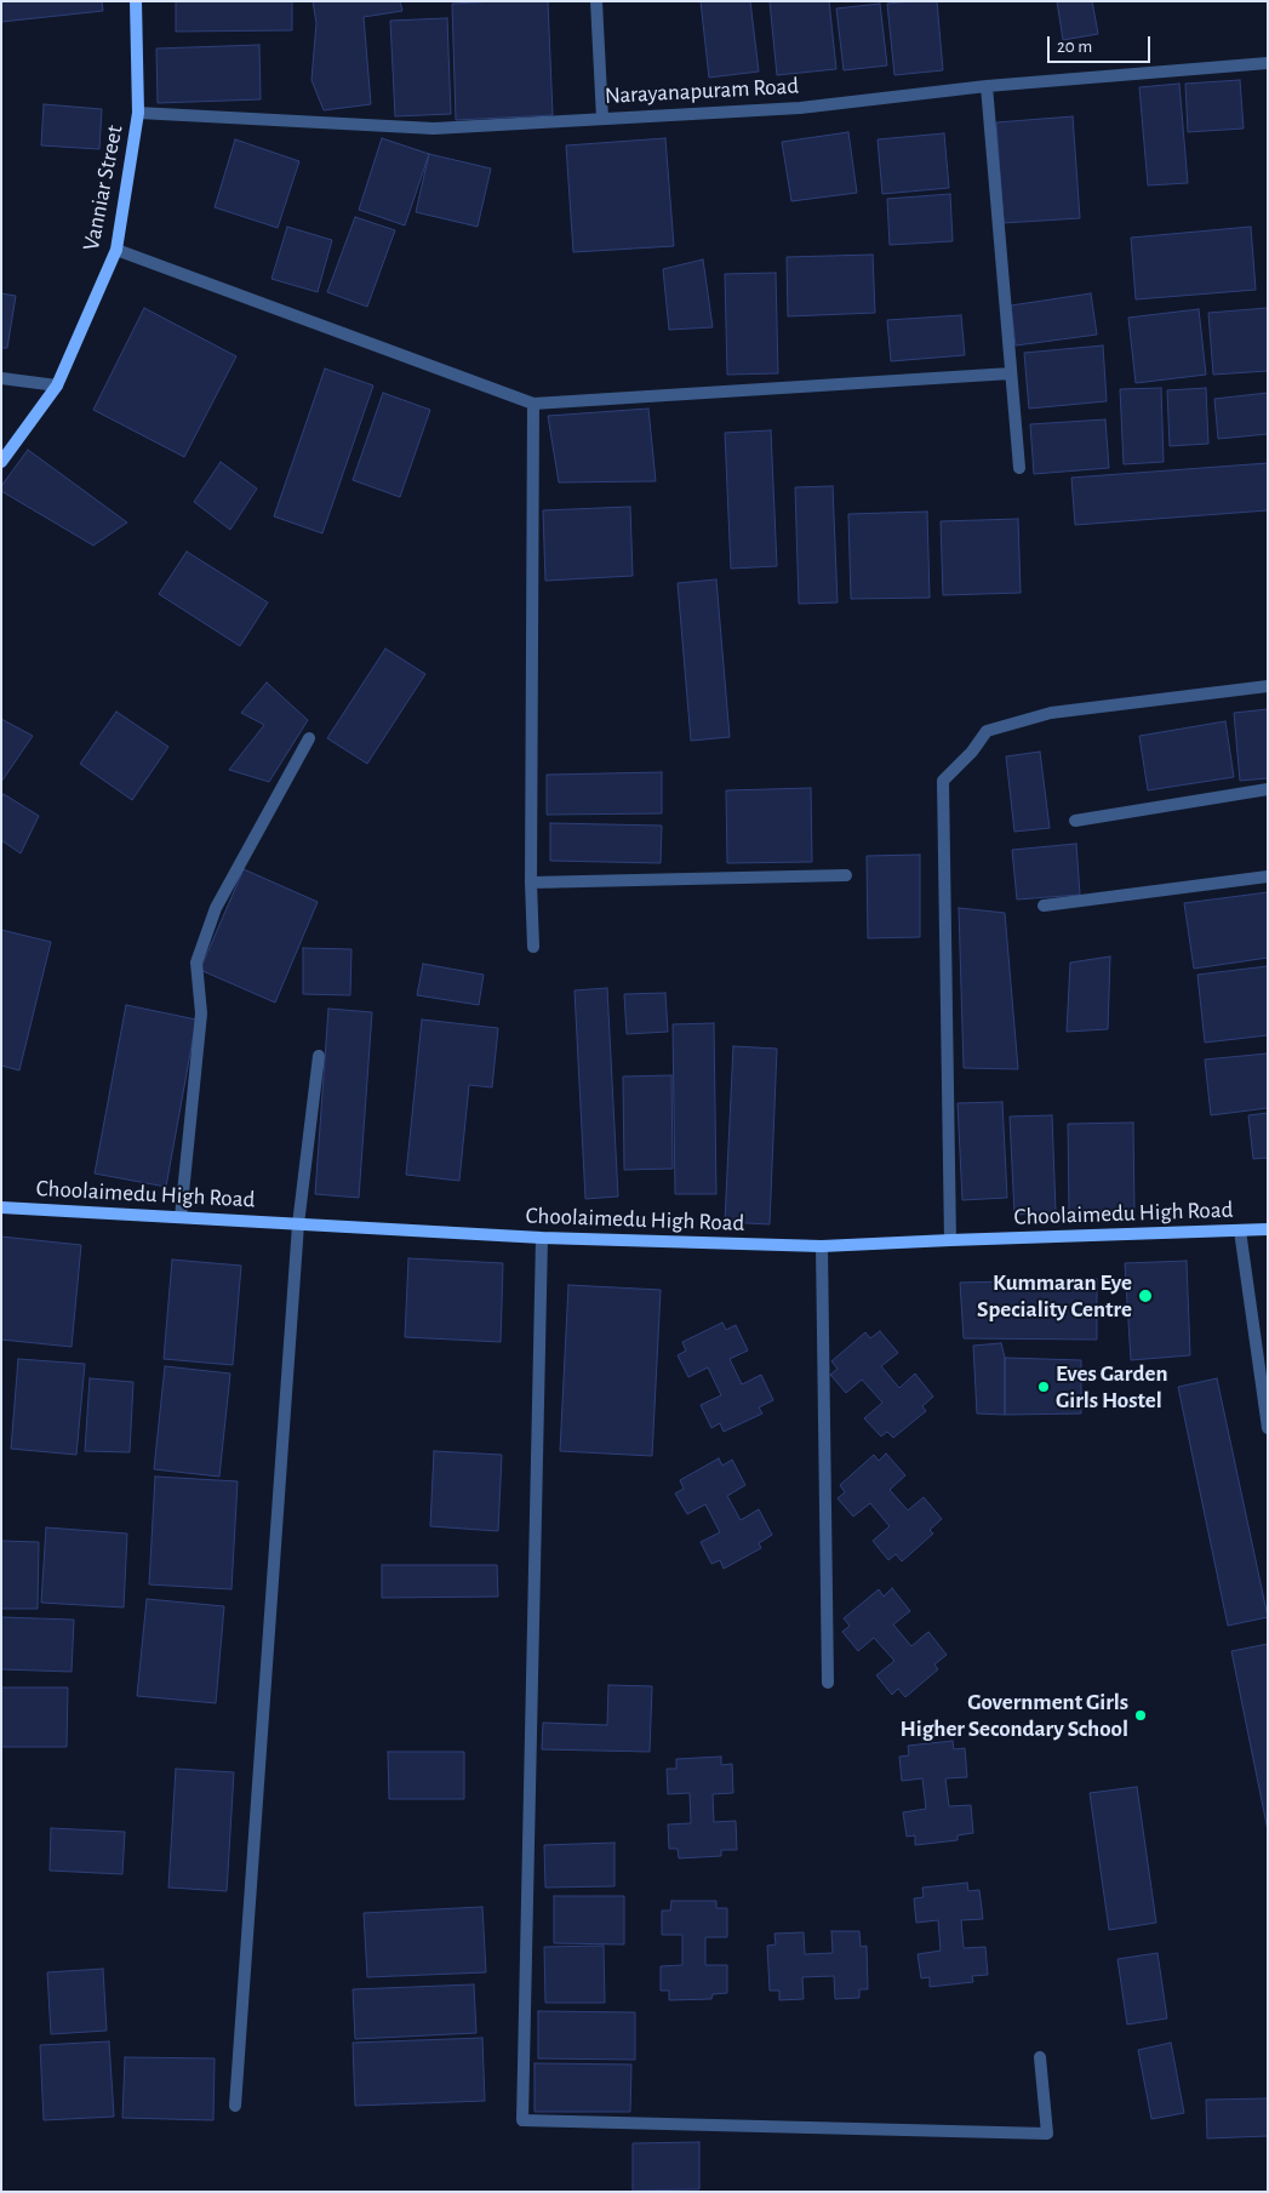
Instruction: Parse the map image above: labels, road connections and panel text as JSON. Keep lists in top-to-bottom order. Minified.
{"streets":{"street":["Narayanapuram Road","Vanniar Street","Choolaimedu High Road"]},"crossings":[["Narayanapuram Road","Vanniar Street"]],"places":["Kummaran Eye Speciality Centre","Eves Garden Girls Hostel","Government Girls Higher Secondary School"],"scale_bar":"20 m"}
